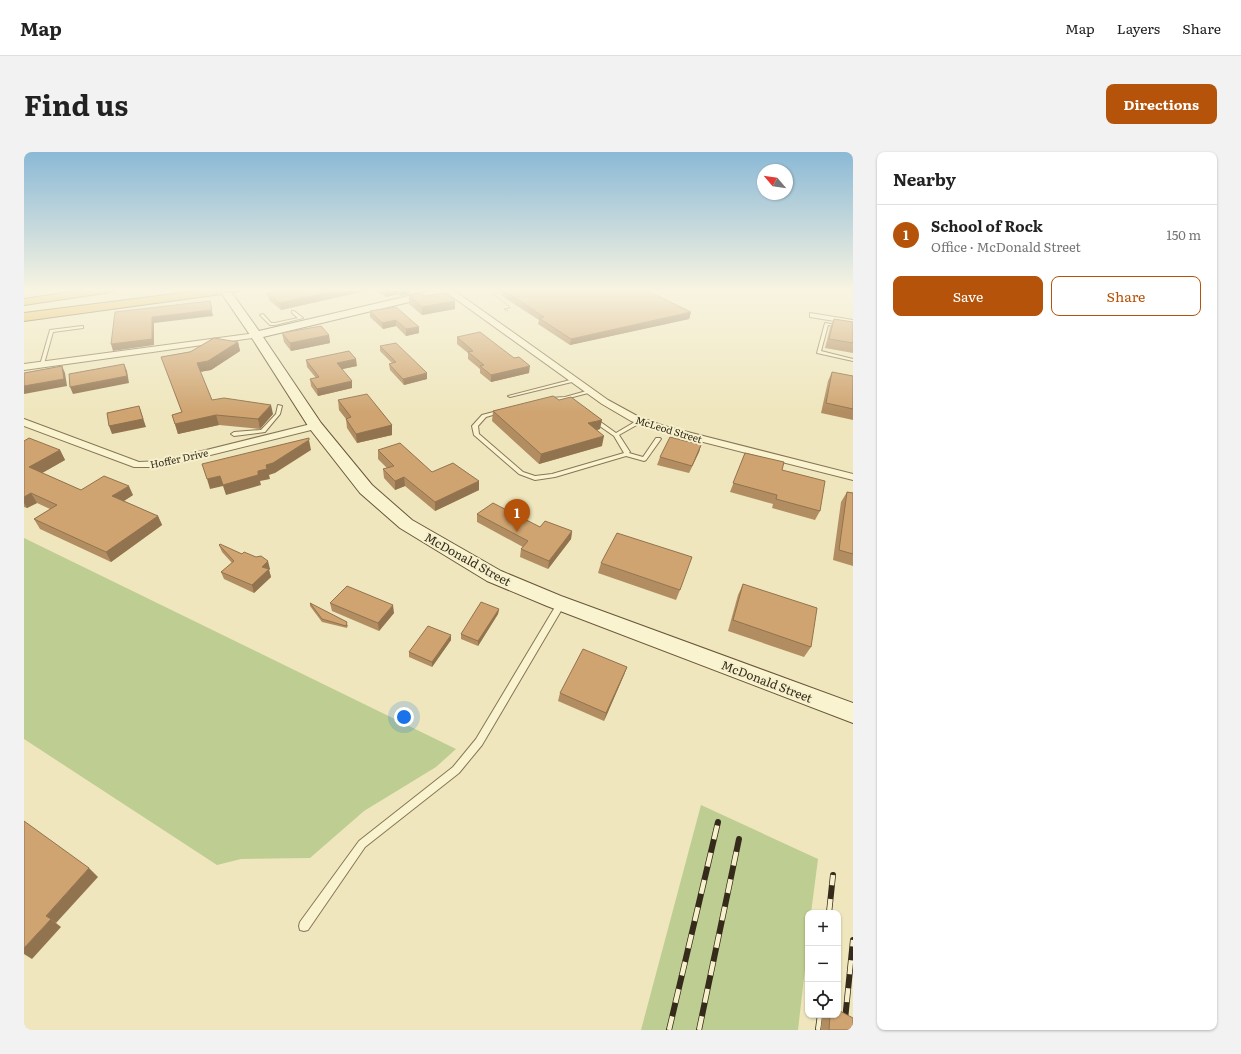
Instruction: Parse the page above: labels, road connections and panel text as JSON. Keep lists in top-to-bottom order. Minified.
{"streets":{"main road":["McDonald Street"],"street":["McLeod Street","Hoffer Drive"]},"crossings":[["Hoffer Drive","McDonald Street"]],"north":"top left","page":{"header":"Map","nav":["Map","Layers","Share"],"title":"Find us","buttons":["Directions",["Save","Share"]],"heading":"Nearby","list":[{"mark":"1","name":"School of Rock","note":"Office · McDonald Street","value":"150 m"}],"pins":"1","map_buttons":["+","−"]}}
